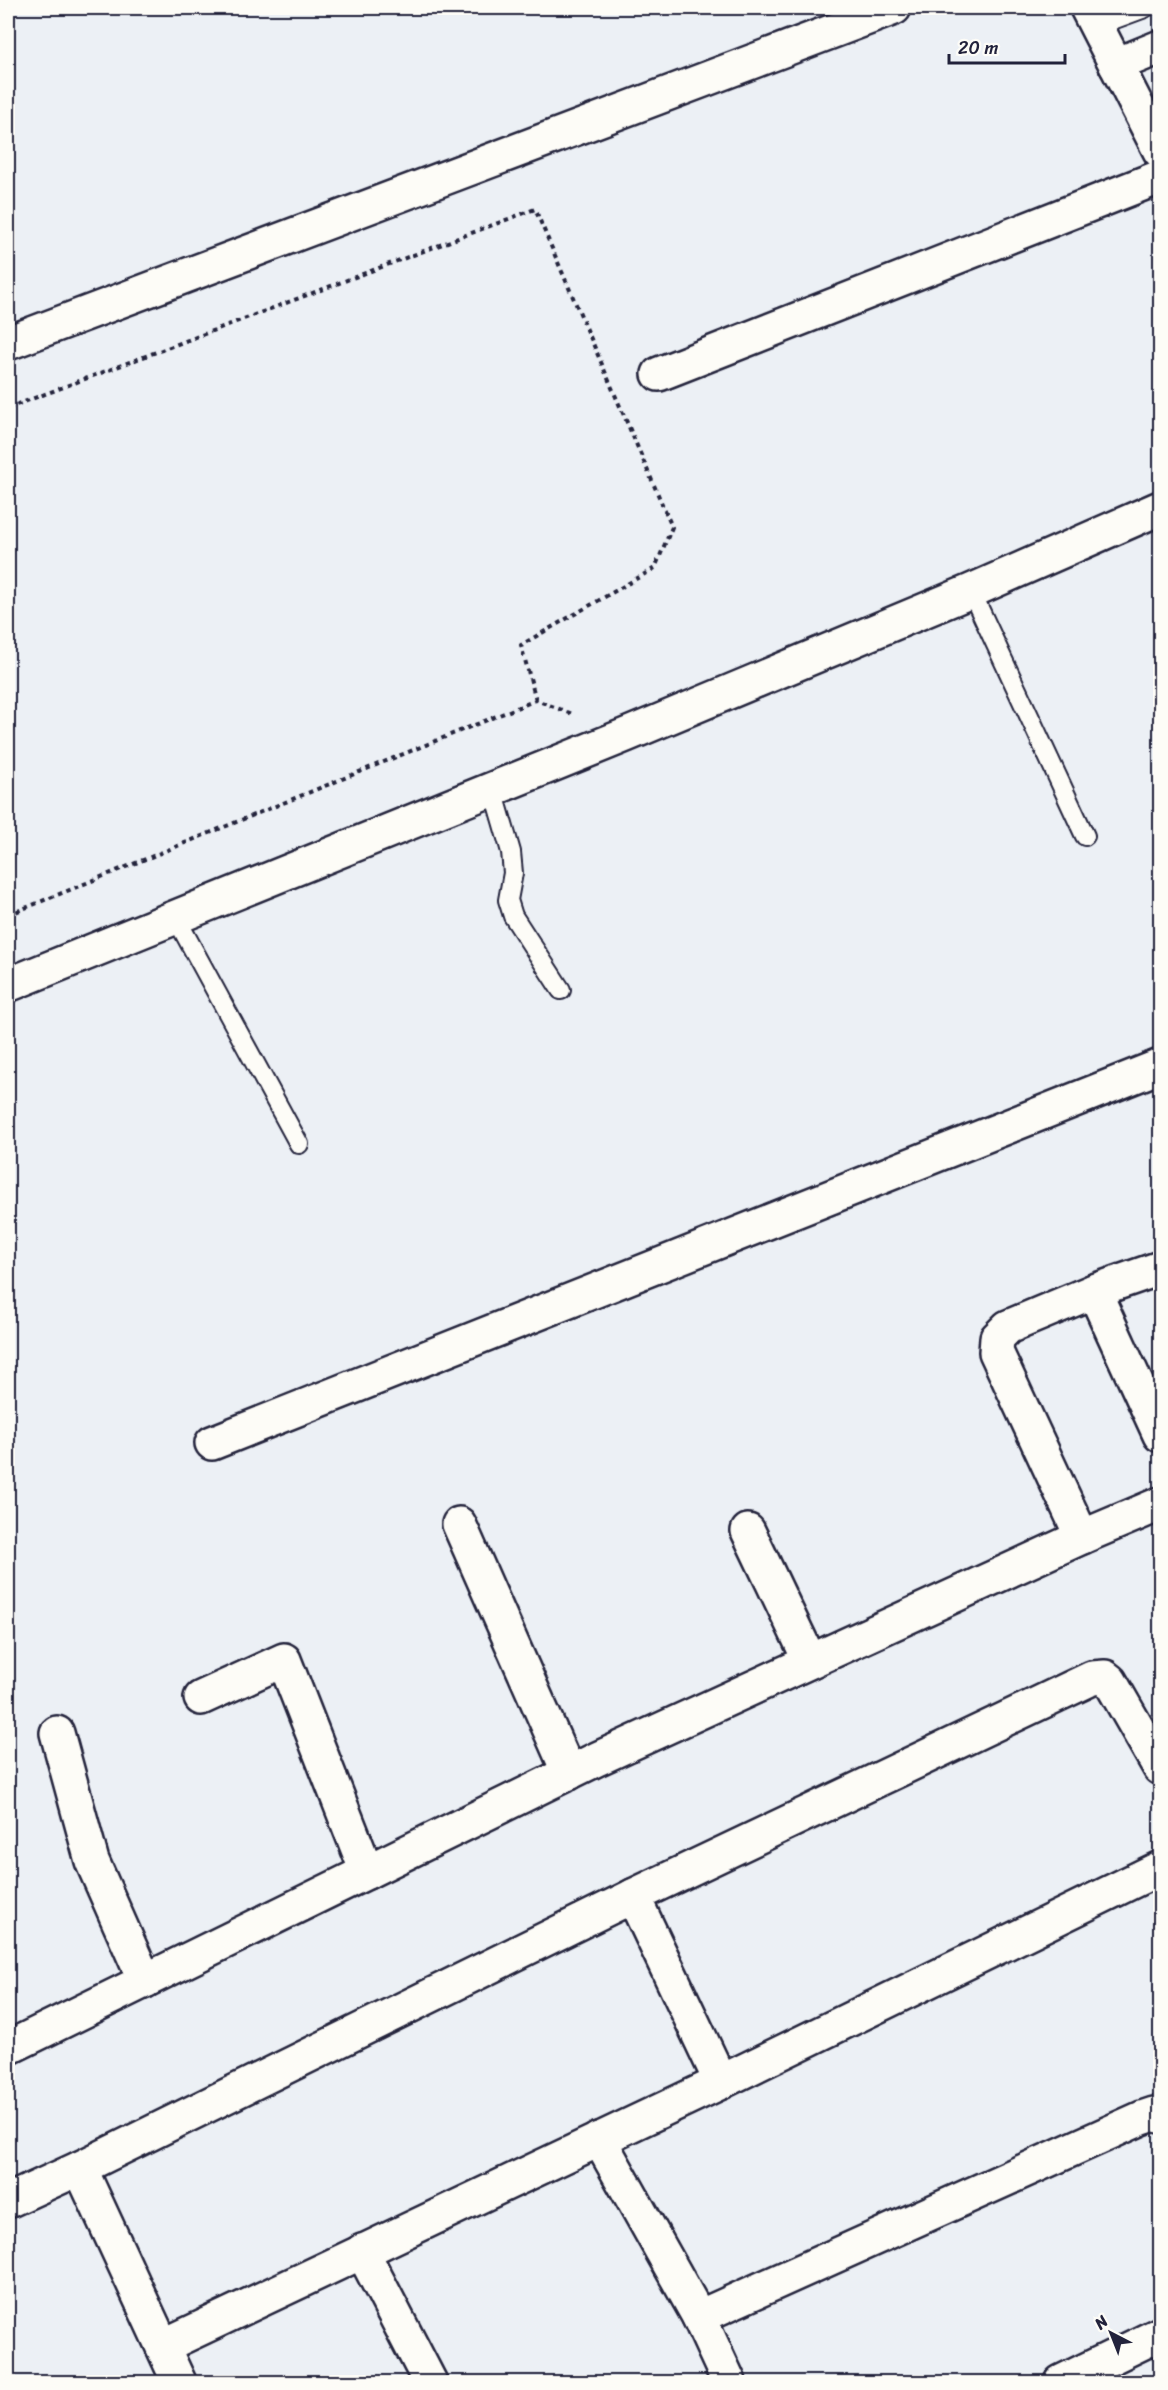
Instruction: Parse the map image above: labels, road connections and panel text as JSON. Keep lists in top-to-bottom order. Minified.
{"scale_bar":"20 m","north":"top left"}
